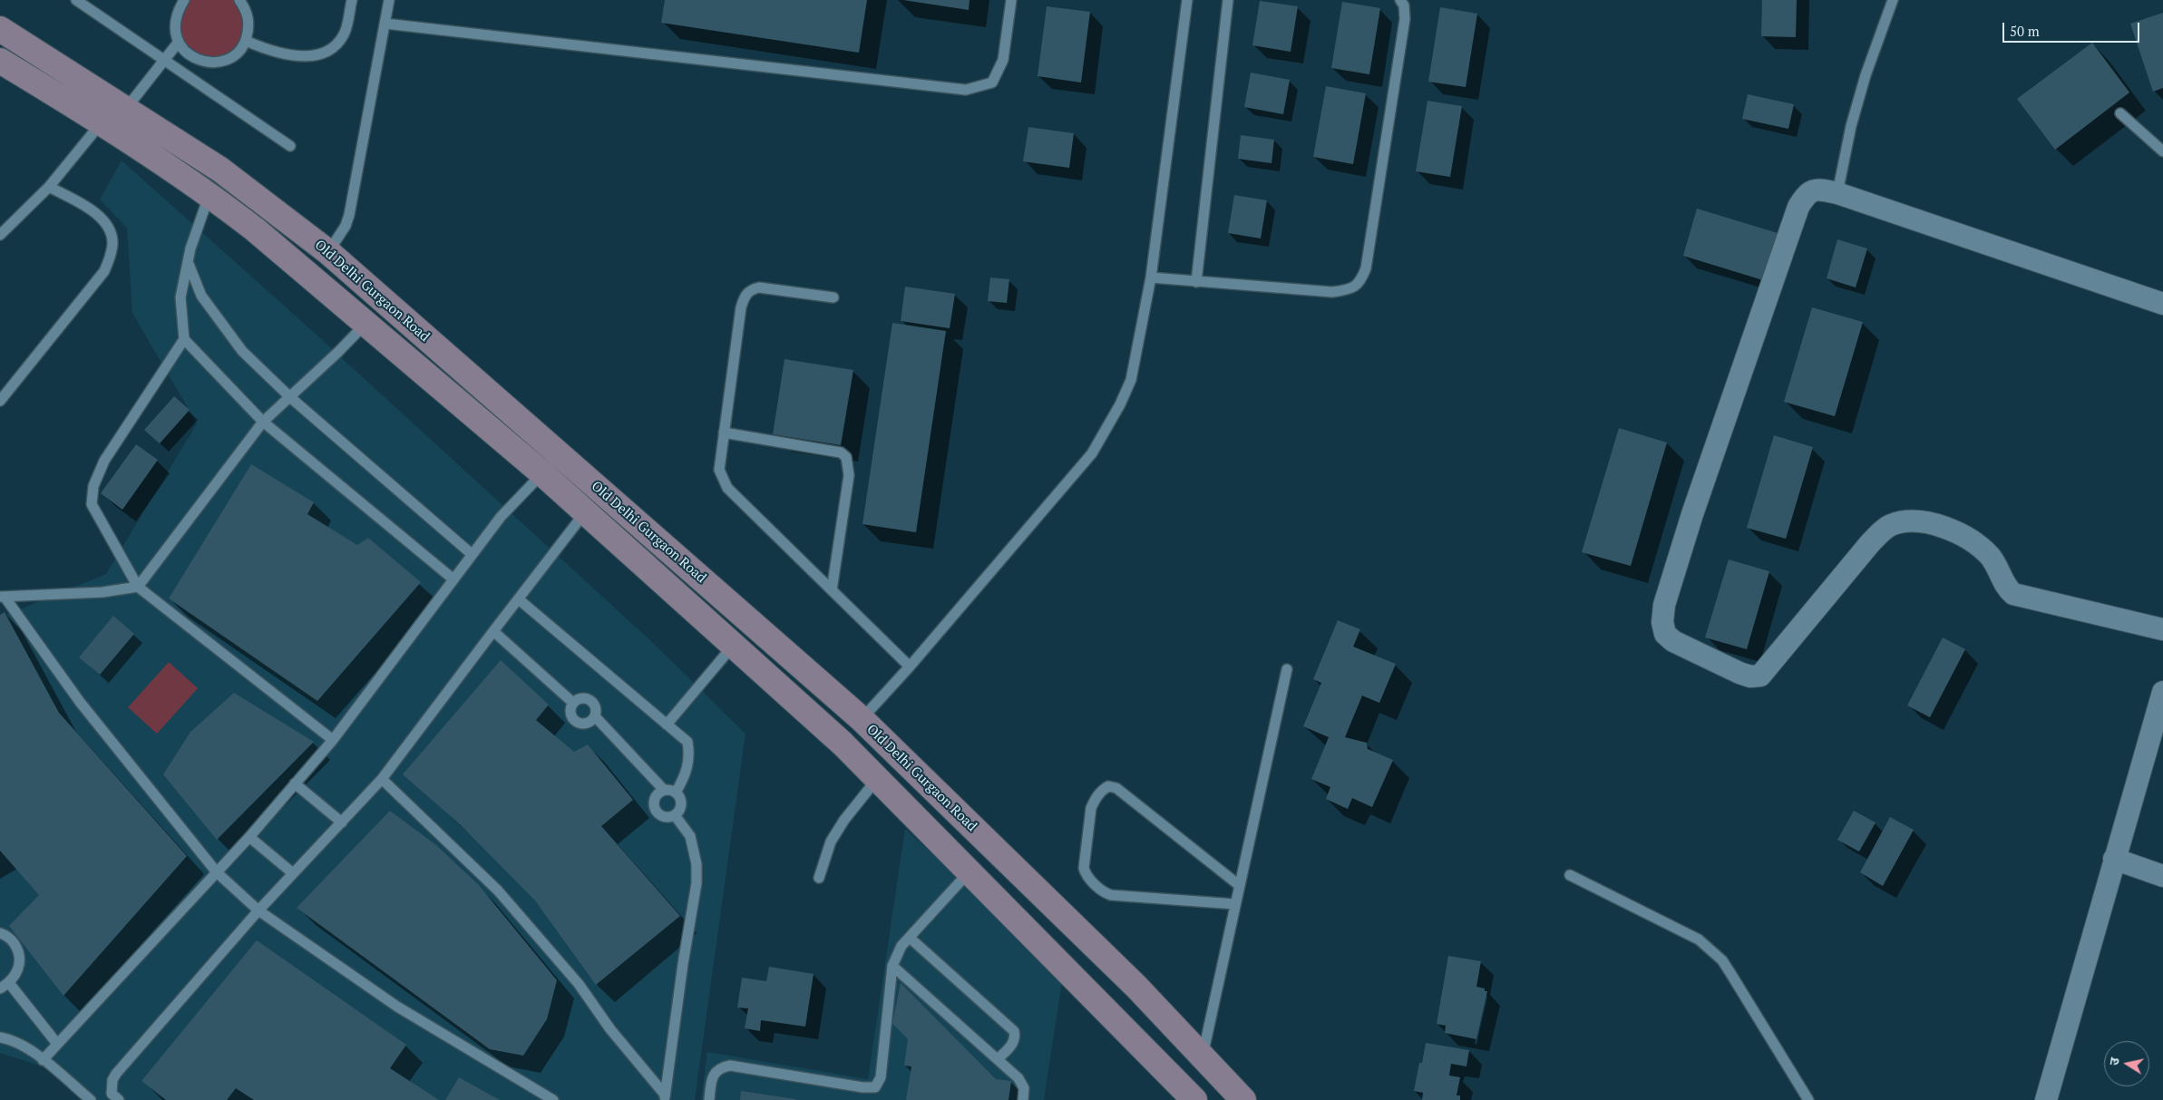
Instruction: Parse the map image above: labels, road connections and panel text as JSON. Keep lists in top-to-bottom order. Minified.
{"streets":{"main road":["Old Delhi Gurgaon Road"]},"scale_bar":"50 m","north":"left"}
